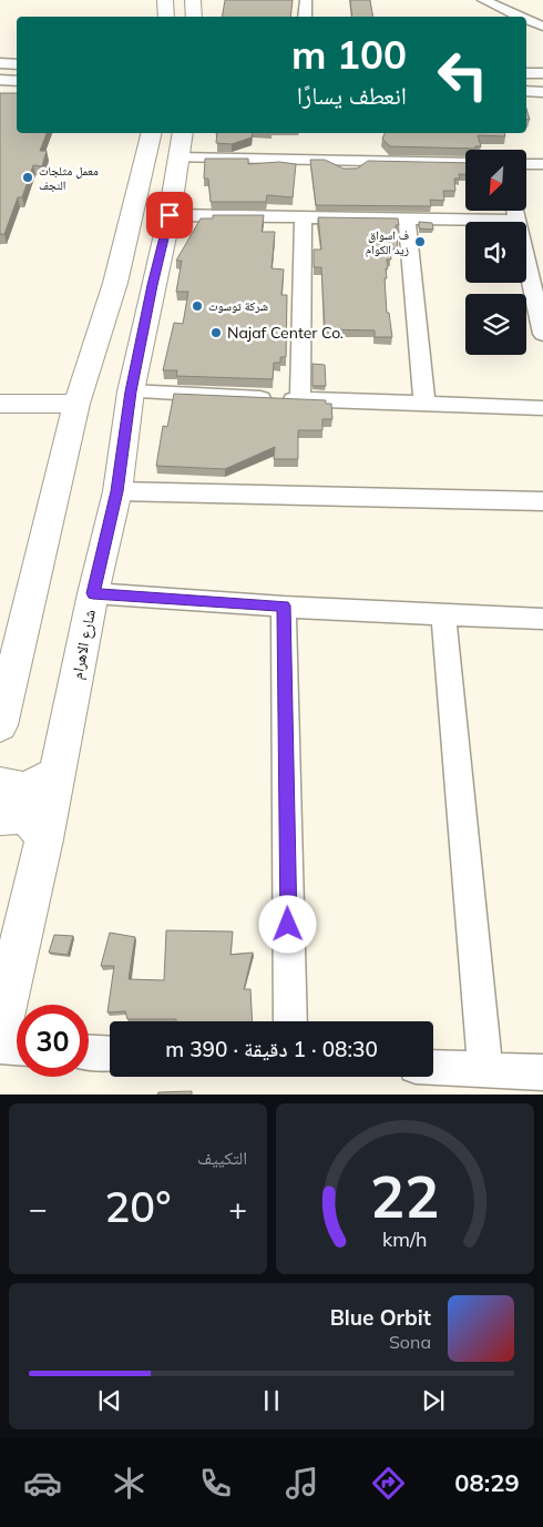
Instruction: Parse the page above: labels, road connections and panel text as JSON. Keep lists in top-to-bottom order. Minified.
{"streets":{"main road":["شارع الاهرام"]},"places":["معمل مثلجات النجف","ف اسواق زيد الكوام","شركة توسوت","Najaf Center Co."],"north":"bottom left","page":{"turn":["100 m","انعطف يسارًا"],"limit":"30","trip":"08:30 · 1 دقيقة · 390 m","tile":"التكييف","heat":["−","20°","+"],"song":["Blue Orbit","Sona"],"tabs":"08:29","gauge":["22","km/h"]}}
